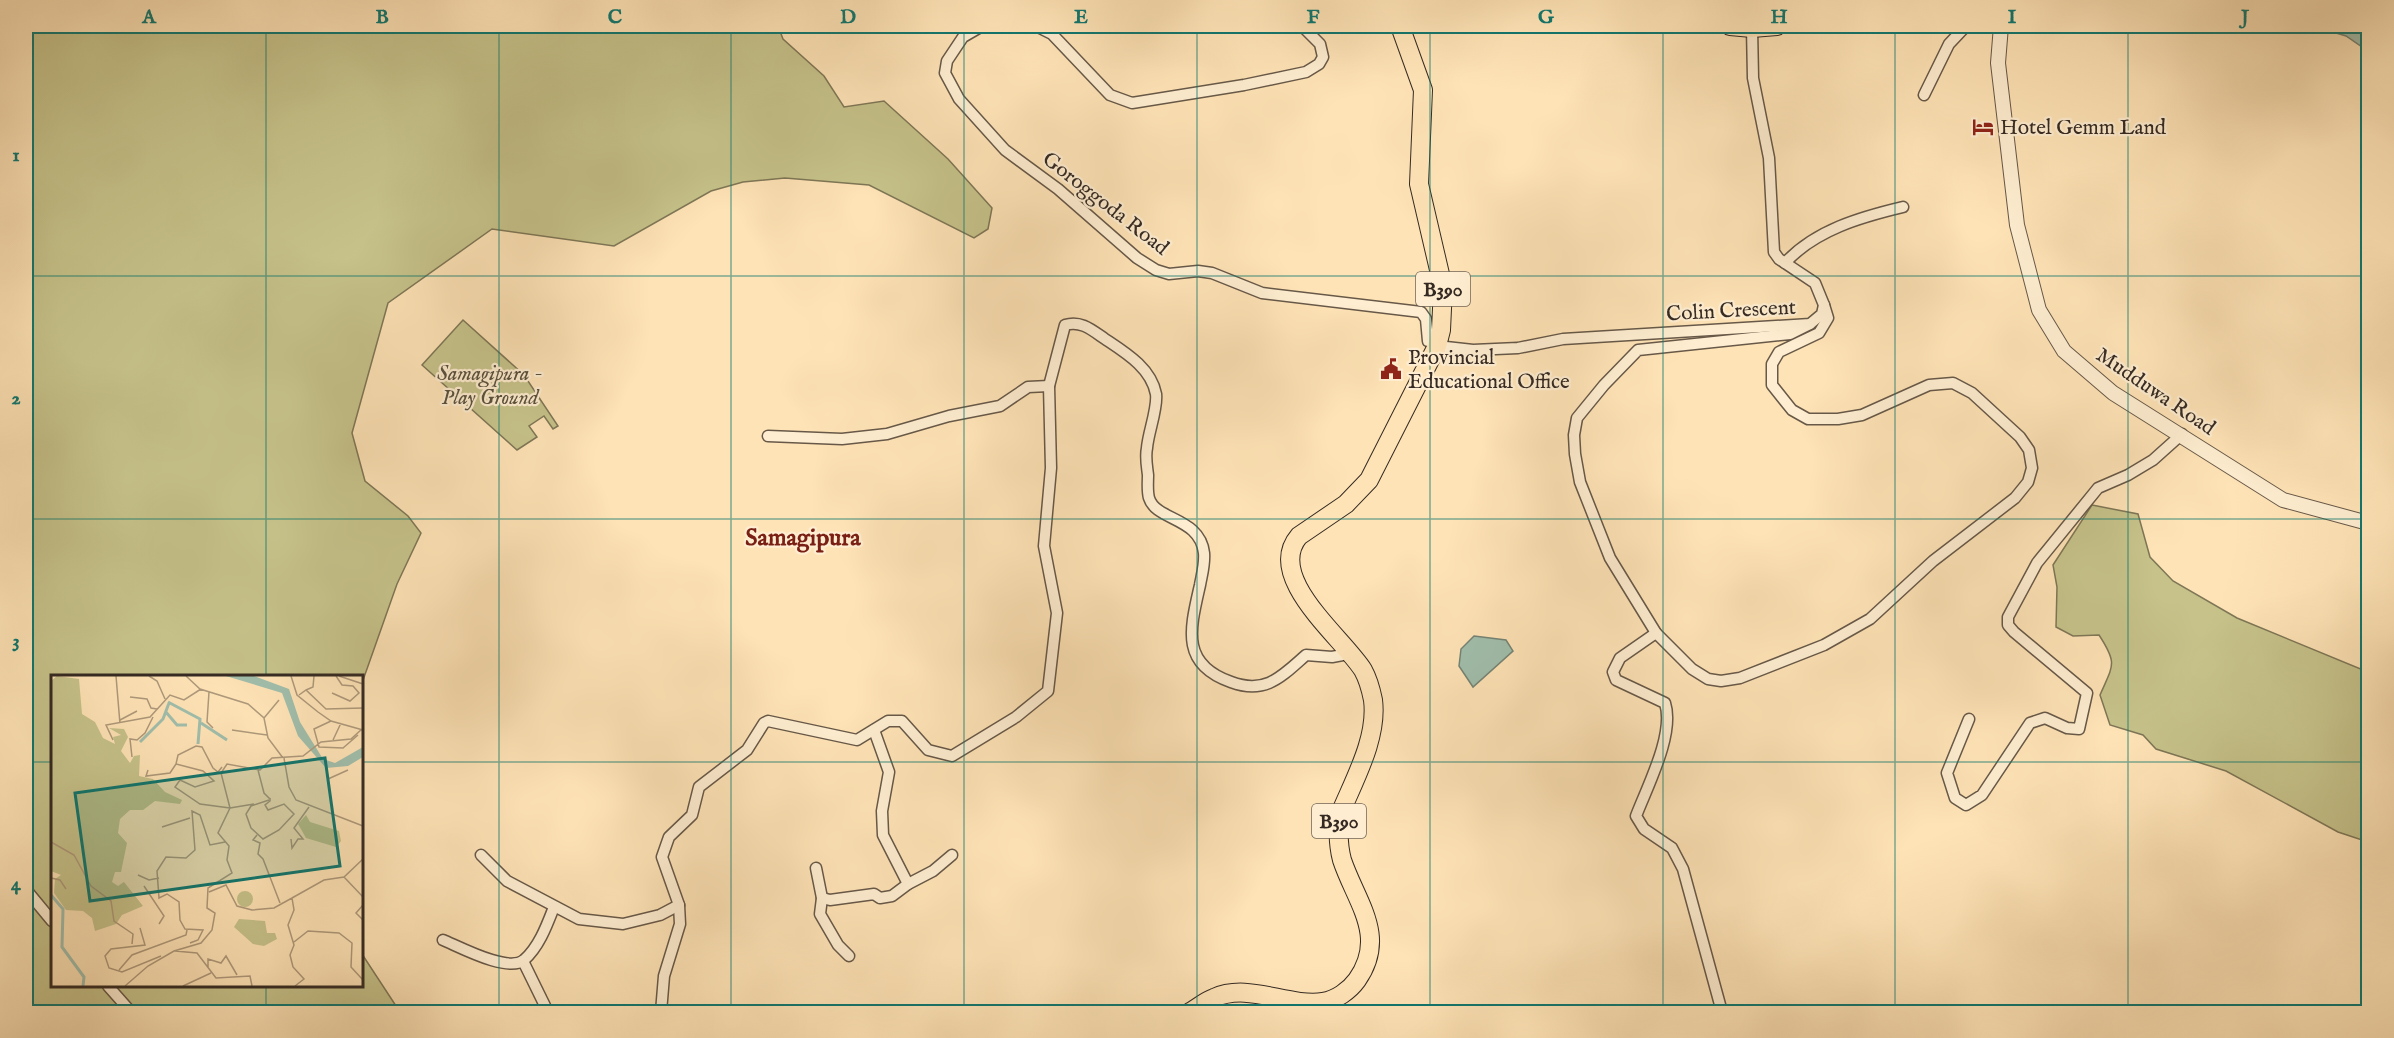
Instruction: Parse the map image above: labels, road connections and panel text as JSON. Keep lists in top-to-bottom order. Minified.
{"streets":{"main road":["B390"],"street":["Goroggoda Road","Colin Crescent","Mudduwa Road"]},"crossings":[["Goroggoda Road","B390"],["Goroggoda Road","Colin Crescent"],["B390","Colin Crescent"]],"districts":["Samagipura"],"parks":["Samagipura - Play Ground"],"places":{"hotel":["Hotel Gemm Land"],"public building":["Provincial Educational Office"]},"grid":{"columns":["A","B","C","D","E","F","G","H","I","J"],"rows":["1","2","3","4"]}}
